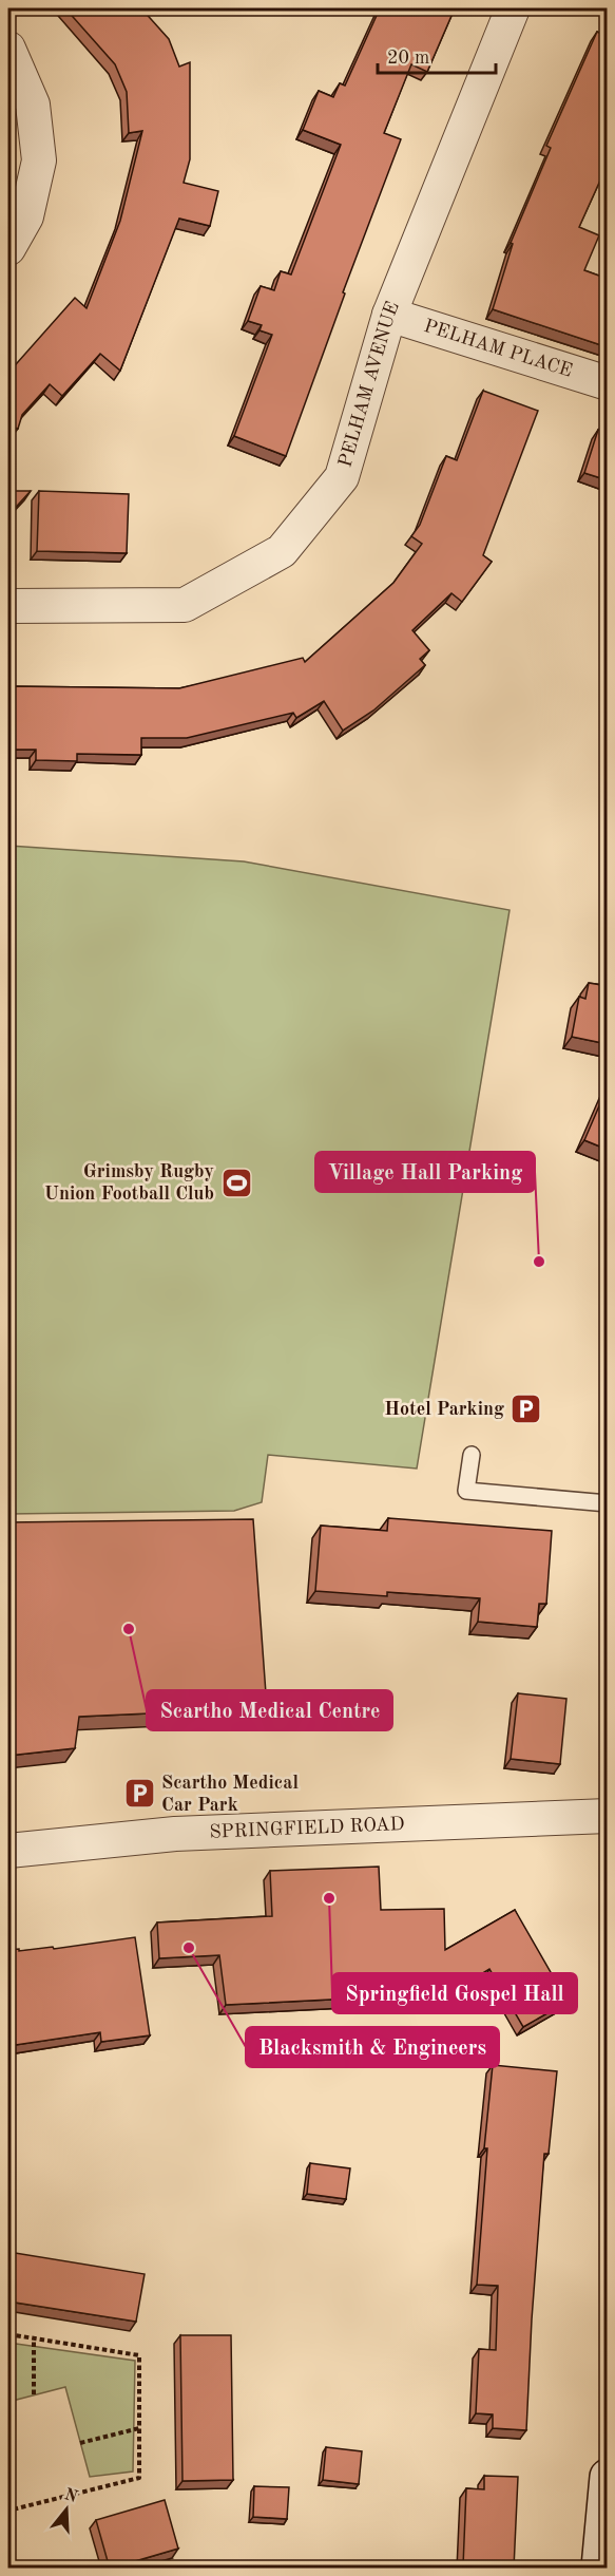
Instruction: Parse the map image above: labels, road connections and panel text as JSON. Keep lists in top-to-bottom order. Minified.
{"streets":{"street":["PELHAM PLACE","PELHAM AVENUE","SPRINGFIELD ROAD"]},"crossings":[["PELHAM PLACE","PELHAM AVENUE"]],"places":{"sports":["Grimsby Rugby Union Football Club"],"other":["Village Hall Parking","Scartho Medical Centre","Springfield Gospel Hall","Blacksmith & Engineers"],"parking":["Hotel Parking","Scartho Medical Car Park"]},"scale_bar":"20 m","north":"top"}
